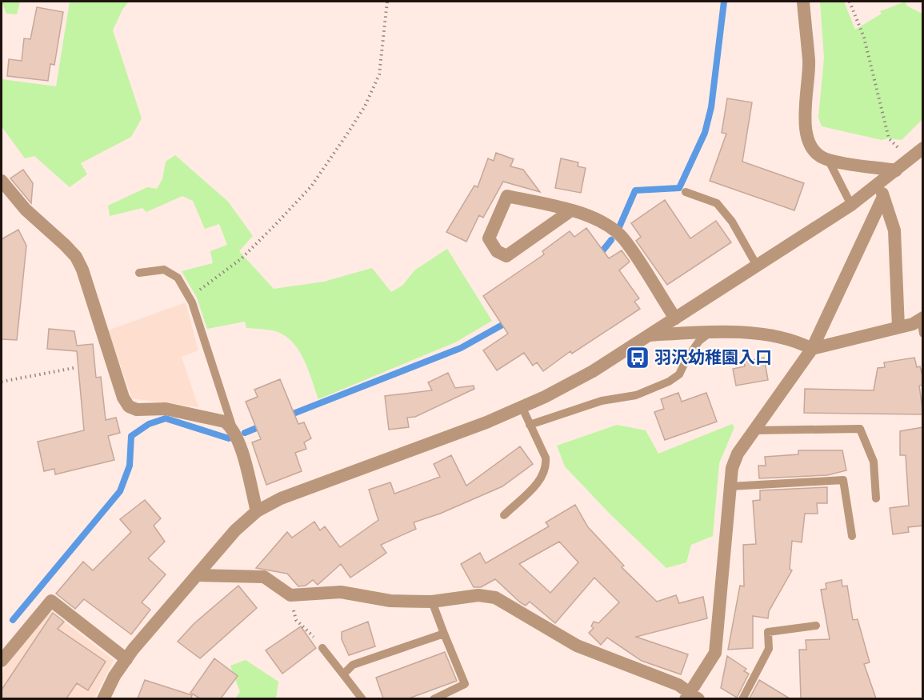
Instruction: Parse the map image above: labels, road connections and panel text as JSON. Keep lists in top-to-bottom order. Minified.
{"places":{"bus stop":["羽沢幼稚園入口"]}}
